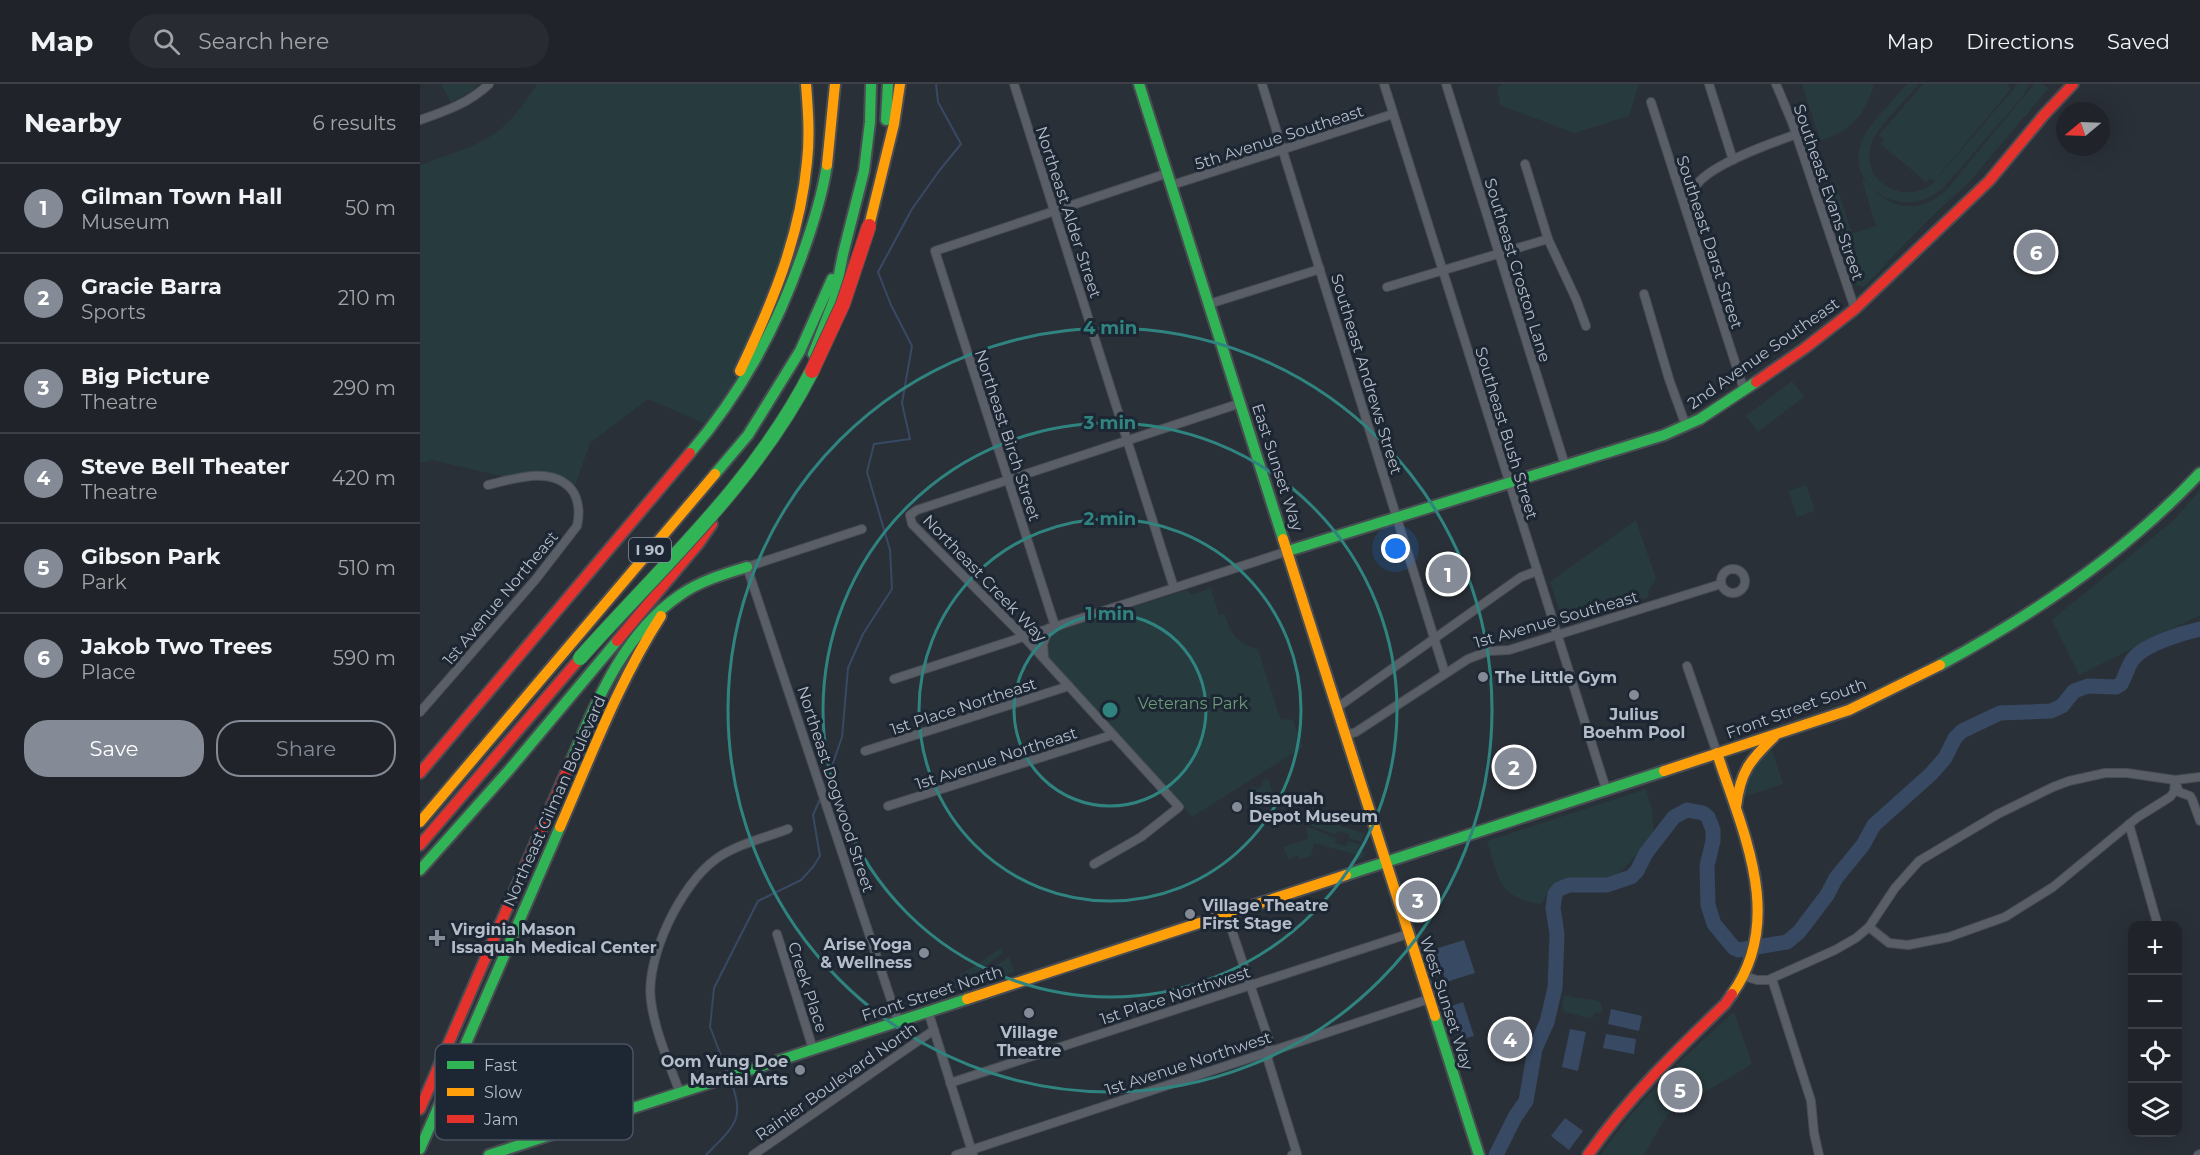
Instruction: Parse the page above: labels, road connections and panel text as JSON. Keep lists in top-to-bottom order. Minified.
{"streets":{"main road":["2nd Avenue Southeast","East Sunset Way","I 90","Front Street South","Northeast Gilman Boulevard","Front Street North","West Sunset Way"],"street":["5th Avenue Southeast","Southeast Evans Street","Northeast Alder Street","Southeast Darst Street","Southeast Croston Lane","Southeast Andrews Street","Southeast Bush Street","Northeast Birch Street","Northeast Creek Way","1st Avenue Northeast","1st Avenue Southeast","1st Place Northeast","Northeast Dogwood Street","Creek Place","1st Place Northwest","1st Avenue Northwest","Rainier Boulevard North"]},"crossings":[["5th Avenue Southeast","Northeast Alder Street"],["5th Avenue Southeast","Southeast Andrews Street"],["5th Avenue Southeast","Southeast Bush Street"],["5th Avenue Southeast","Northeast Birch Street"],["5th Avenue Southeast","East Sunset Way"],["Southeast Evans Street","2nd Avenue Southeast"],["Southeast Darst Street","2nd Avenue Southeast"],["Southeast Croston Lane","2nd Avenue Southeast"],["2nd Avenue Southeast","Southeast Andrews Street"],["2nd Avenue Southeast","Southeast Bush Street"],["2nd Avenue Southeast","East Sunset Way"],["Southeast Andrews Street","1st Avenue Southeast"],["Southeast Bush Street","1st Avenue Southeast"],["Southeast Bush Street","Front Street South"],["Northeast Birch Street","Northeast Creek Way"],["East Sunset Way","1st Avenue Southeast"],["East Sunset Way","Front Street South"],["East Sunset Way","Front Street North"],["East Sunset Way","West Sunset Way"],["Northeast Creek Way","1st Avenue Northeast"],["Northeast Creek Way","1st Place Northeast"],["Front Street South","Front Street North"],["Front Street South","West Sunset Way"],["Northeast Dogwood Street","Northeast Gilman Boulevard"],["Northeast Dogwood Street","Front Street North"],["Creek Place","Front Street North"],["Front Street North","West Sunset Way"],["1st Place Northwest","West Sunset Way"],["West Sunset Way","1st Avenue Northwest"]],"parks":["Veterans Park"],"places":{"other":["The Little Gym","Julius Boehm Pool","Issaquah Depot Museum","Village Theatre First Stage","Arise Yoga & Wellness","Village Theatre","Oom Yung Doe Martial Arts"],"health":["Virginia Mason Issaquah Medical Center"]},"legend":["Fast","Slow","Jam"],"north":"left","page":{"header":"Map","search":"Search here","nav":["Map","Directions","Saved"],"heading":["Nearby","6 results"],"list":[{"mark":"1","name":"Gilman Town Hall","note":"Museum","value":"50 m"},{"mark":"2","name":"Gracie Barra","note":"Sports","value":"210 m"},{"mark":"3","name":"Big Picture","note":"Theatre","value":"290 m"},{"mark":"4","name":"Steve Bell Theater","note":"Theatre","value":"420 m"},{"mark":"5","name":"Gibson Park","note":"Park","value":"510 m"},{"mark":"6","name":"Jakob Two Trees","note":"Place","value":"590 m"}],"pins":["6","1","2","3","4","5"],"buttons":["Save","Share"],"map_buttons":["+","−"]},"rings":["4 min","3 min","2 min","1 min"]}
